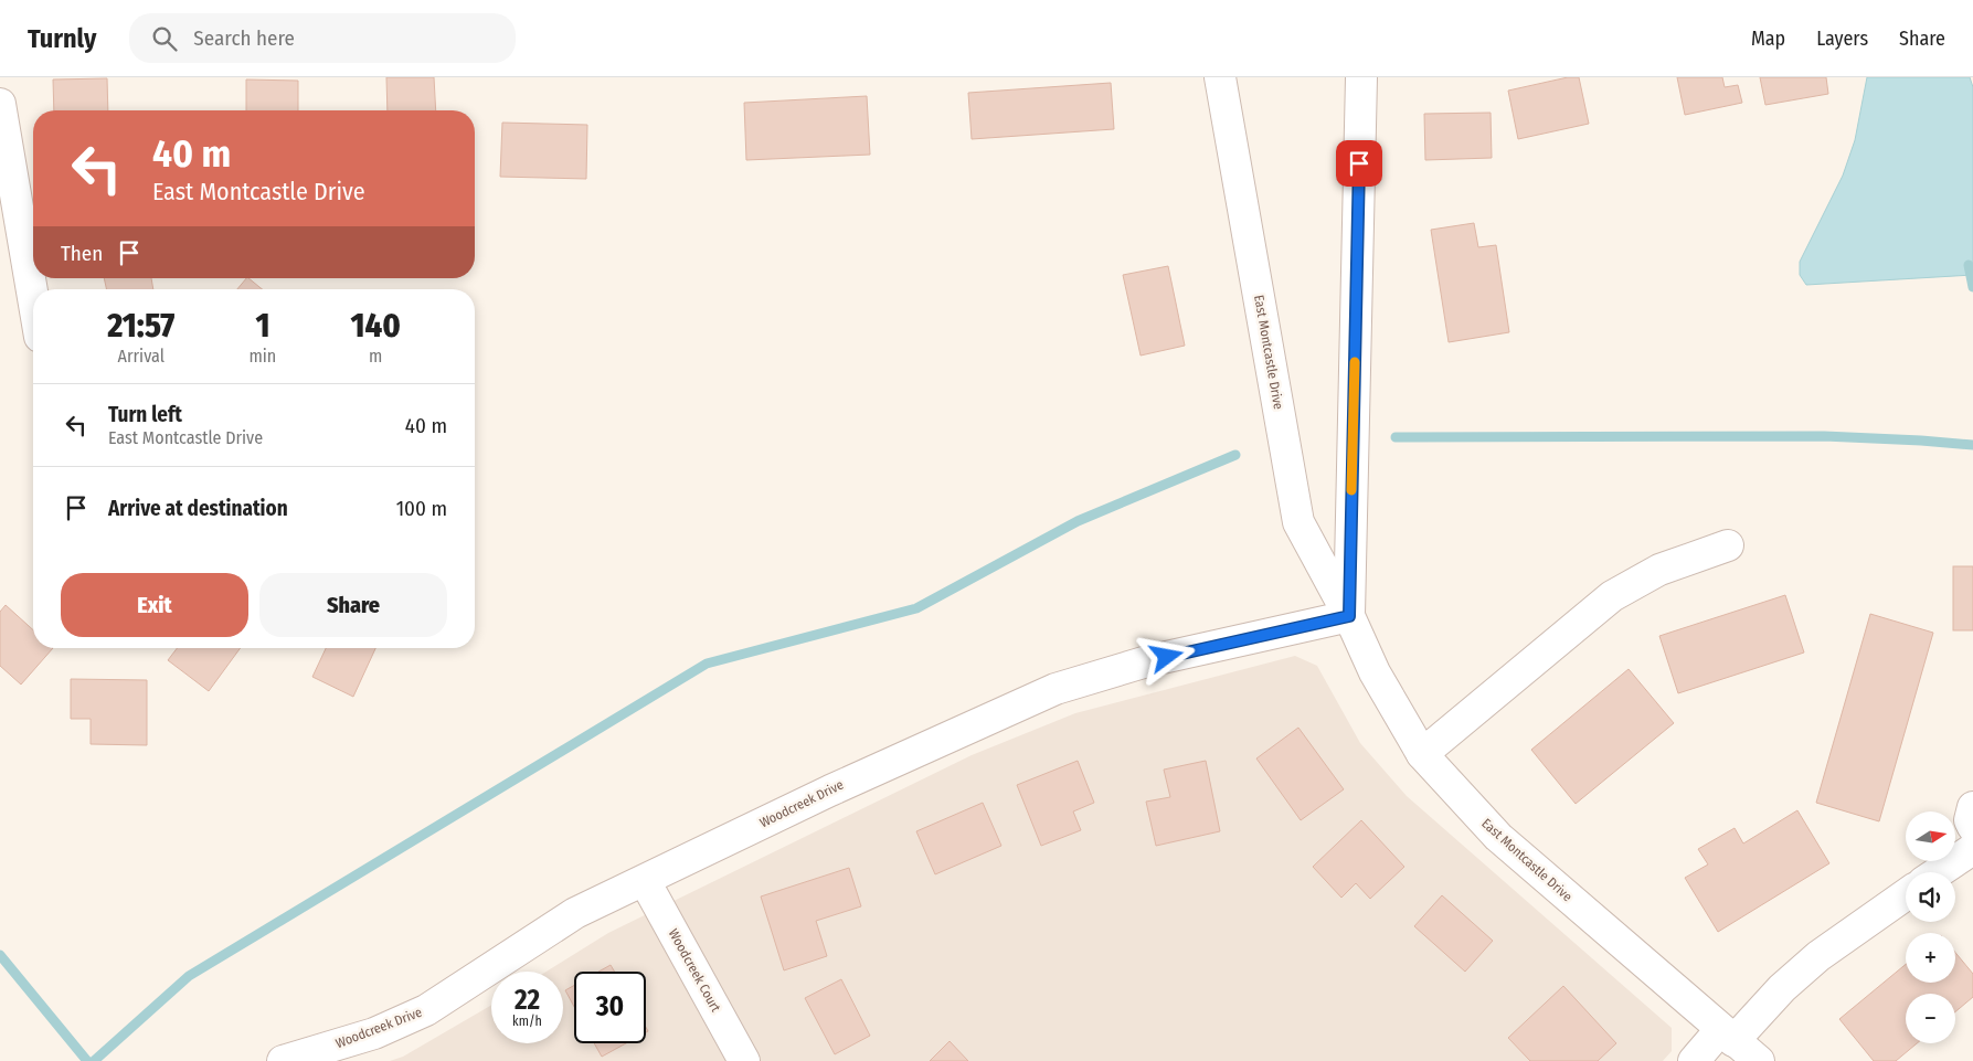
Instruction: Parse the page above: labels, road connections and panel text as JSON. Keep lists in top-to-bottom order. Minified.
{"streets":{"street":["East Montcastle Drive","Woodcreek Drive","Woodcreek Court"]},"crossings":[["East Montcastle Drive","Woodcreek Drive"],["Woodcreek Drive","Woodcreek Court"]],"north":"right","page":{"header":"Turnly","search":"Search here","nav":["Map","Layers","Share"],"turn":["40 m","East Montcastle Drive"],"then":"Then","eta":["21:57","Arrival","1","min","140","m"],"list":[{"name":"Turn left","note":"East Montcastle Drive","value":"40 m"},{"name":"Arrive at destination","value":"100 m"}],"buttons":["Exit","Share"],"map_buttons":["+","−"],"speed":"22 km/h","limit":"30"}}
